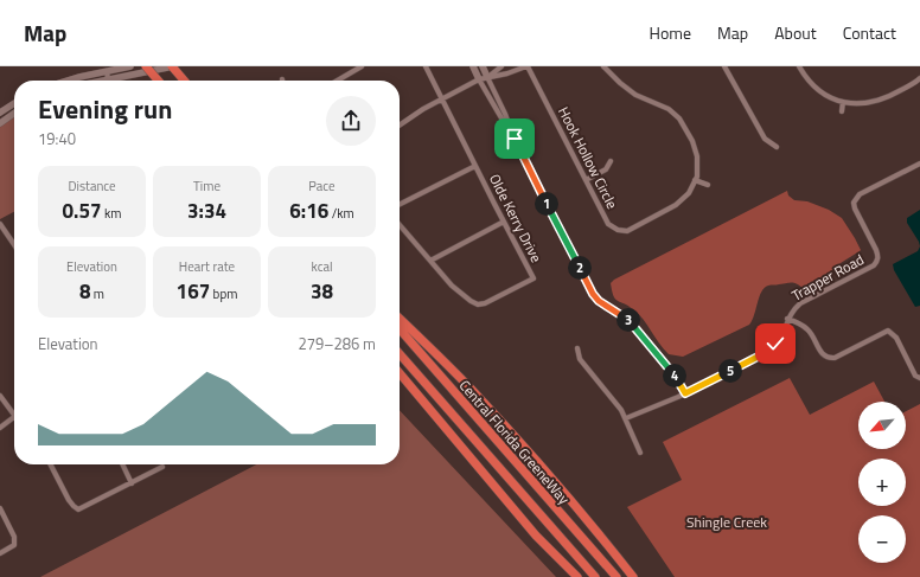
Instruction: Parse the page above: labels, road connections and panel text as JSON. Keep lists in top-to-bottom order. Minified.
{"streets":{"highway":["Central Florida GreeneWay"],"street":["Hook Hollow Circle","Olde Kerry Drive","Trapper Road"]},"parks":["Shingle Creek"],"north":"bottom left","page":{"header":"Map","nav":["Home","Map","About","Contact"],"heading":["Evening run","19:40"],"stats":[["Distance","0.57 km"],["Time","3:34"],["Pace","6:16 /km"],["Elevation","8 m"],["Heart rate","167 bpm"],["kcal","38"]],"pins":["1","2","3","5","4"],"chart":["Elevation","279–286 m"],"map_buttons":["+","−"]}}
